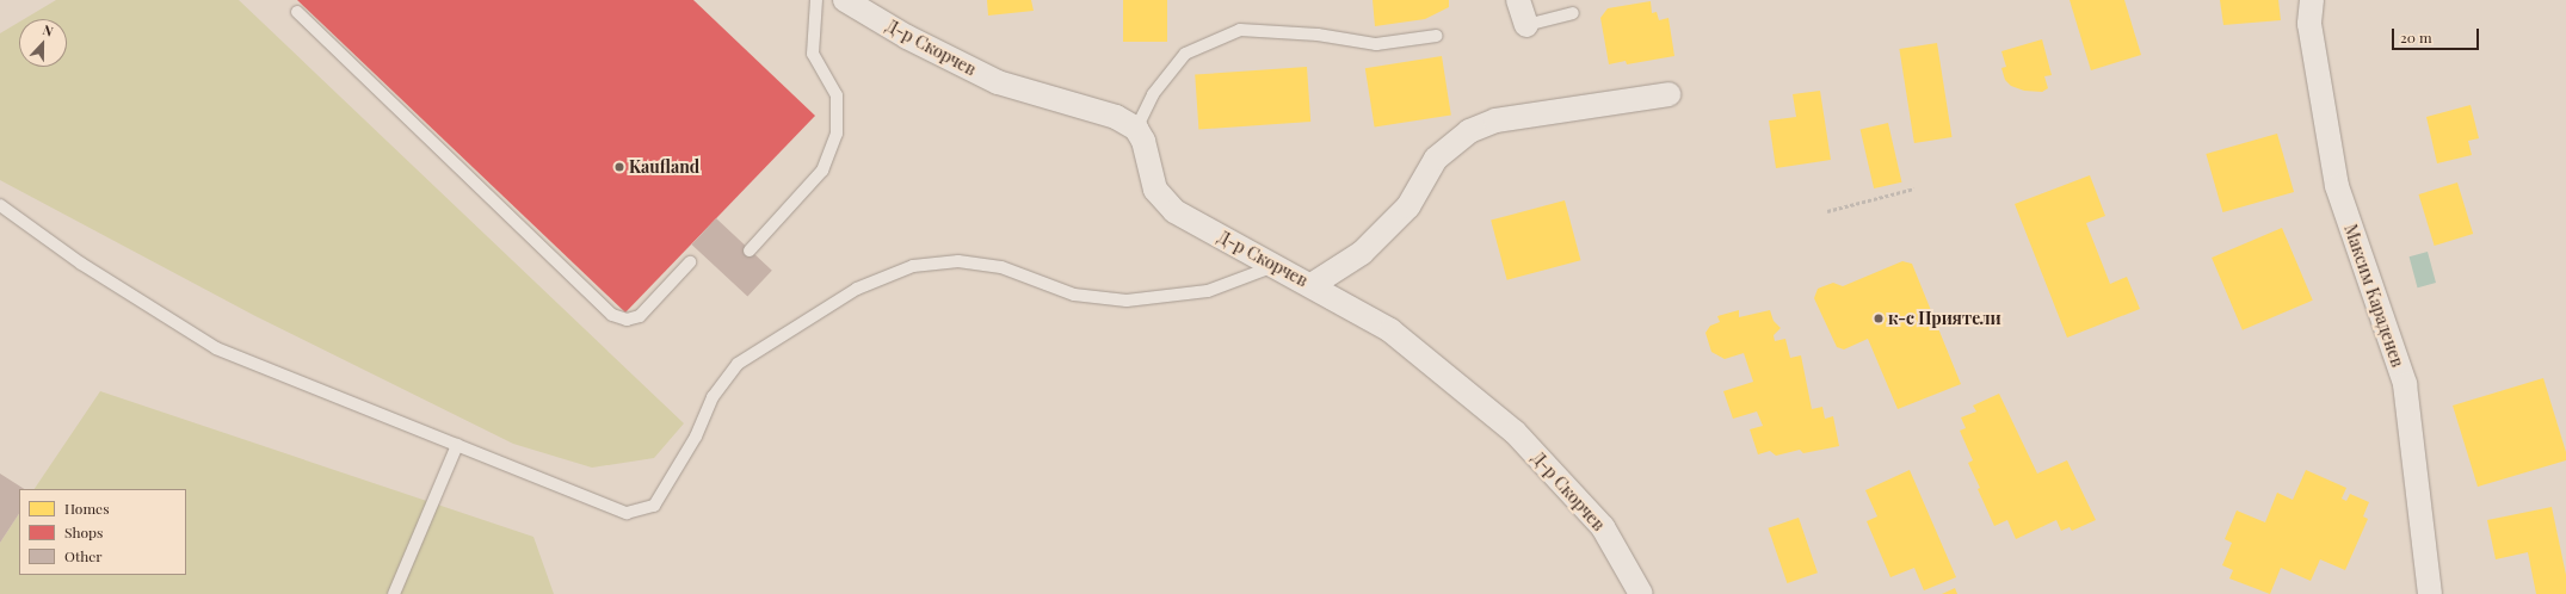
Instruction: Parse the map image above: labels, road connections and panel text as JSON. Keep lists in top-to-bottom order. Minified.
{"streets":{"street":["Д-р Скорчев","Максим Караденев"]},"places":["Kaufland","к-с Приятели"],"legend":["Homes","Shops","Other"],"scale_bar":"20 m","north":"top"}
